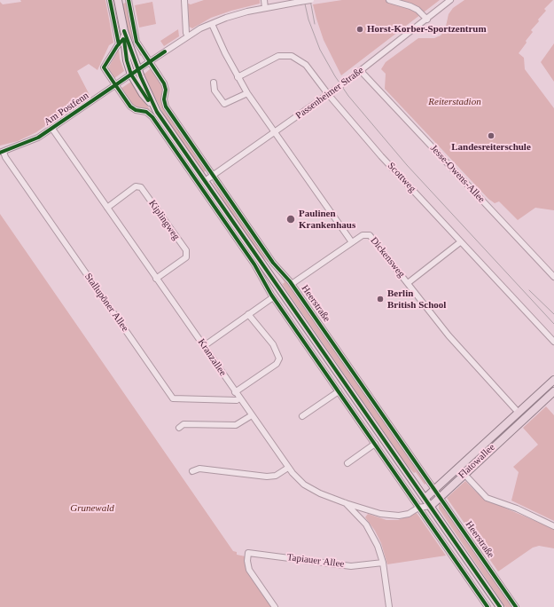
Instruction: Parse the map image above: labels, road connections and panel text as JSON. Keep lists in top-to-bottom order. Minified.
{"streets":{"main road":["Flatowallee"],"street":["Passenheimer Straße","Am Postfenn","Jesse-Owens-Allee","Scottweg","Kiplingweg","Dickensweg","Stallupöner Allee","Heerstraße","Kranzallee","Tapiauer Allee"]},"crossings":[["Passenheimer Straße","Jesse-Owens-Allee"],["Passenheimer Straße","Scottweg"],["Passenheimer Straße","Heerstraße"],["Am Postfenn","Stallupöner Allee"],["Am Postfenn","Heerstraße"],["Am Postfenn","Kranzallee"],["Kiplingweg","Kranzallee"],["Dickensweg","Flatowallee"],["Stallupöner Allee","Kranzallee"],["Heerstraße","Flatowallee"]],"parks":["Reiterstadion","Grunewald"],"places":["Horst-Korber-Sportzentrum","Landesreiterschule","Paulinen Krankenhaus","Berlin British School"]}
